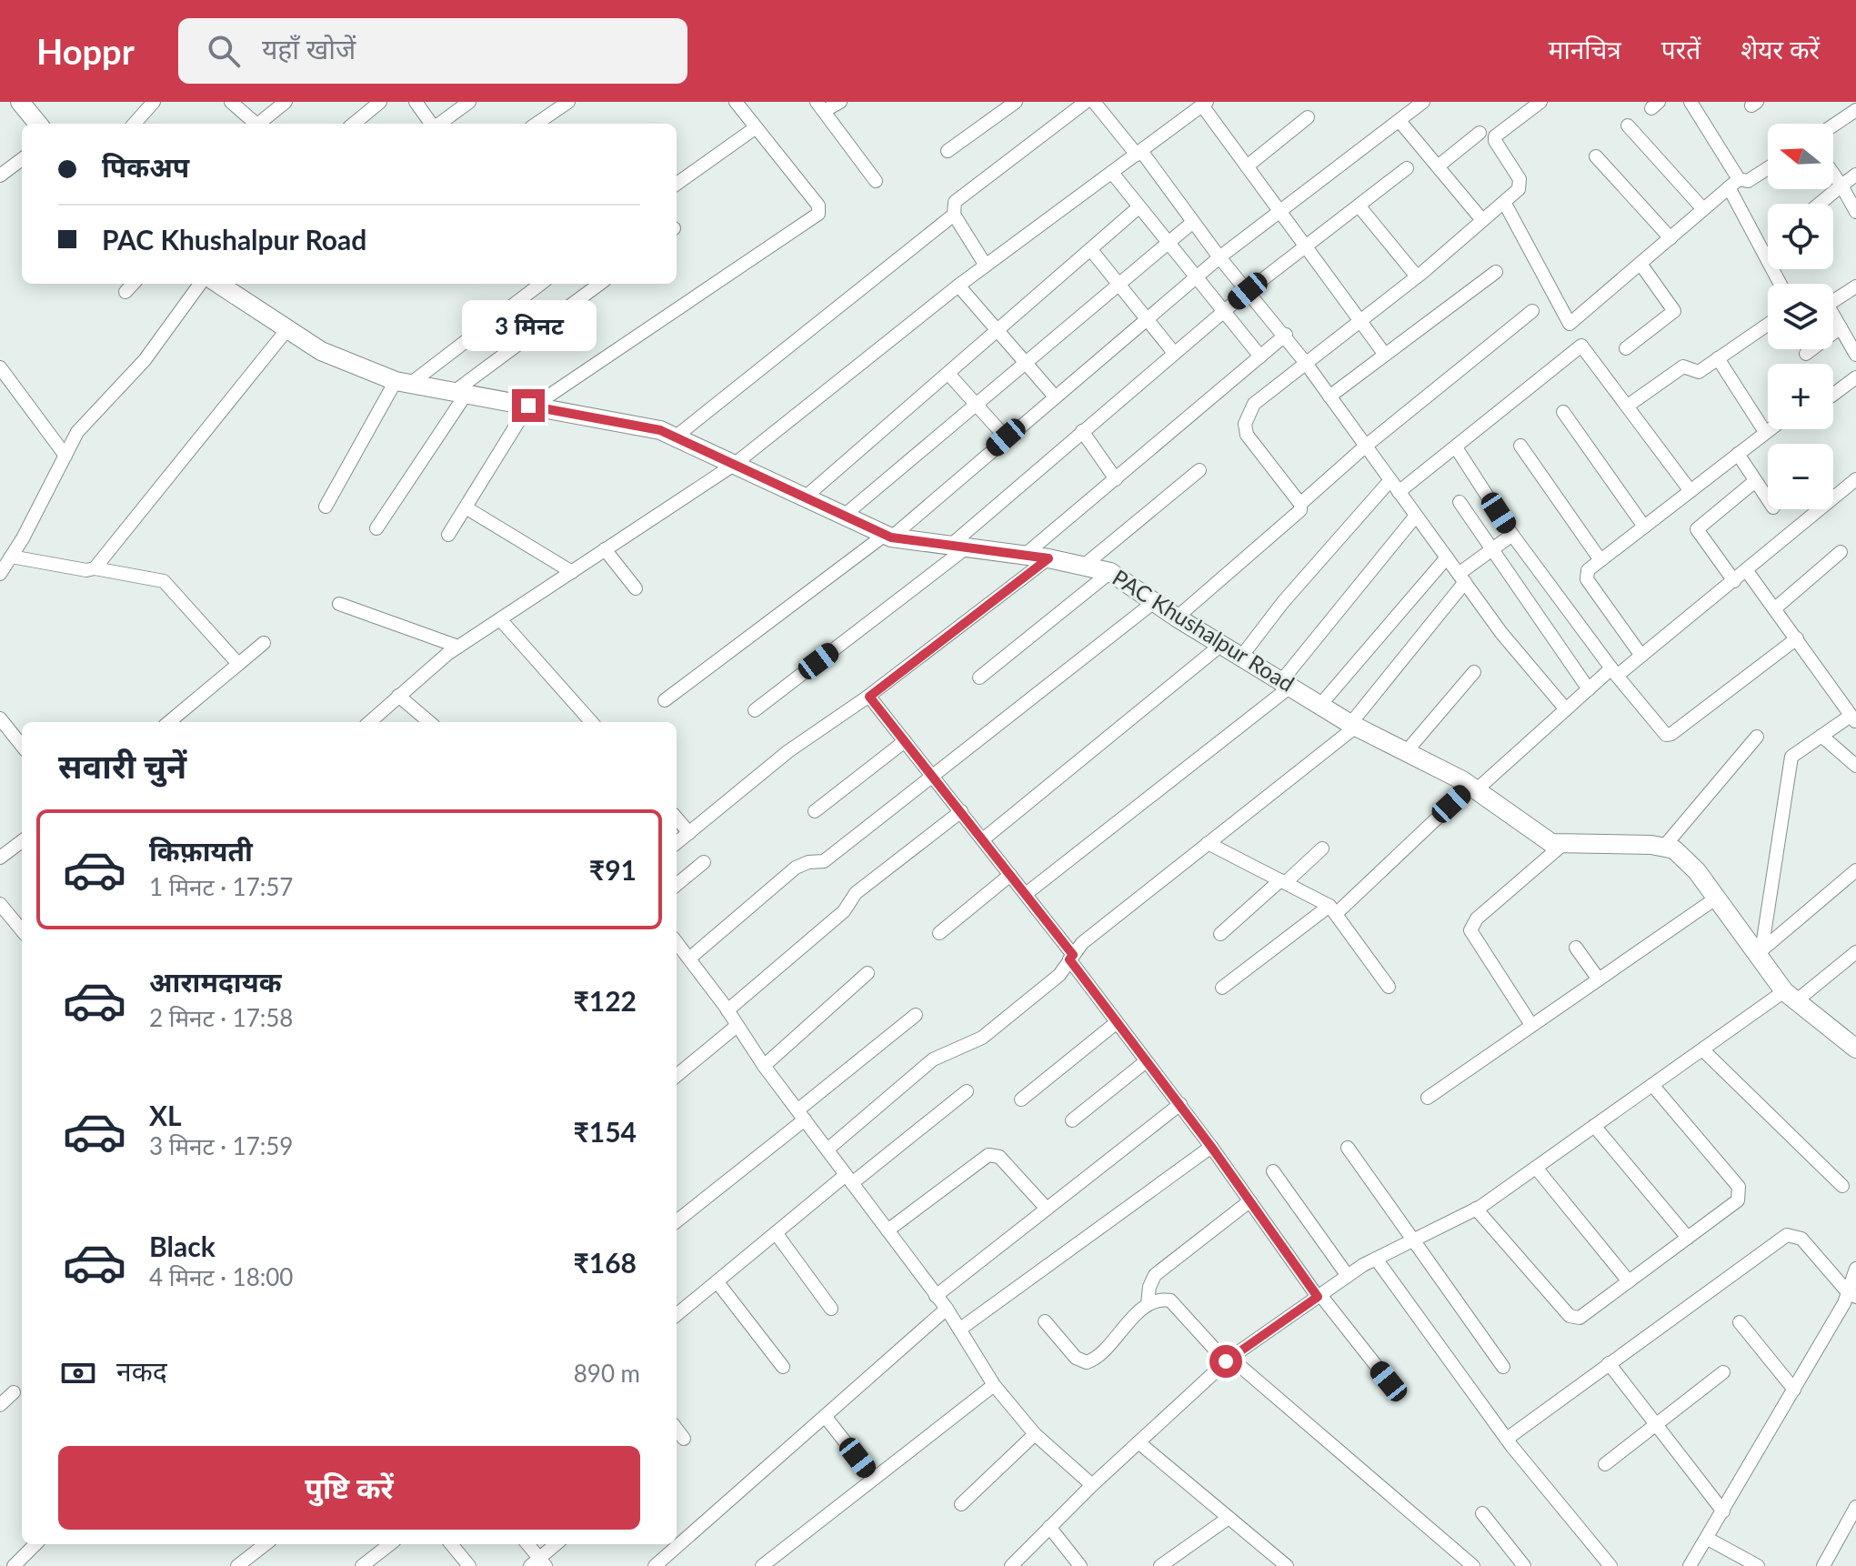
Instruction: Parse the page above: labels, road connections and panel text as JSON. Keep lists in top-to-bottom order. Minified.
{"streets":{"main road":["PAC Khushalpur Road"]},"north":"left","page":{"header":"Hoppr","search":"यहाँ खोजें","nav":["मानचित्र","परतें","शेयर करें"],"map_buttons":["+","−"],"banner":["पिकअप","PAC Khushalpur Road"],"bubble":"3 मिनट","heading":"सवारी चुनें","list":[{"name":"किफ़ायती","note":"1 मिनट · 17:57","value":"₹91"},{"name":"आरामदायक","note":"2 मिनट · 17:58","value":"₹122"},{"name":"XL","note":"3 मिनट · 17:59","value":"₹154"},{"name":"Black","note":"4 मिनट · 18:00","value":"₹168"}],"pay":["नकद","890 m"],"buttons":"पुष्टि करें"}}
